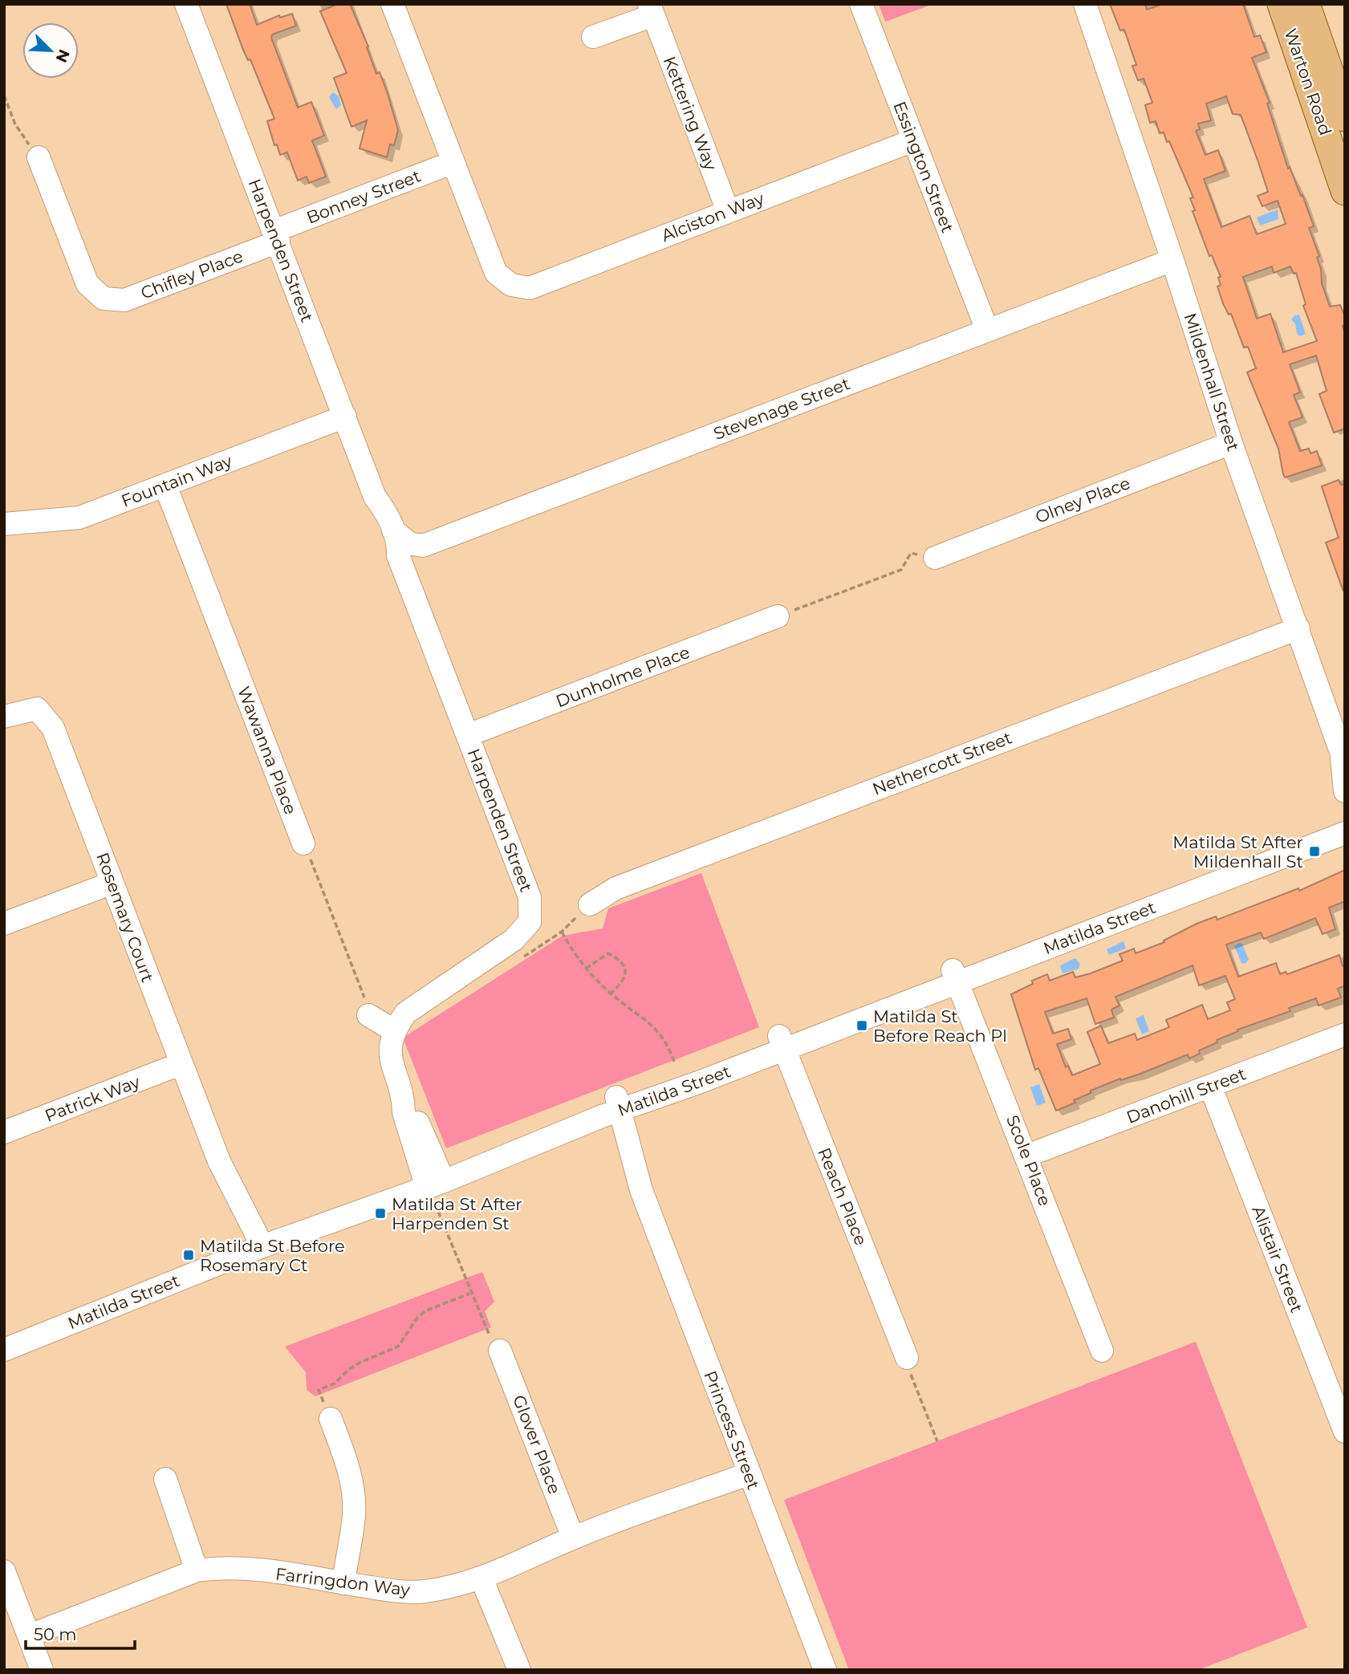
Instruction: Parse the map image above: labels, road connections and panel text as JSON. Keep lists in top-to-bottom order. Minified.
{"streets":{"main road":["Warton Road"],"street":["Kettering Way","Essington Street","Bonney Street","Alciston Way","Harpenden Street","Chifley Place","Mildenhall Street","Stevenage Street","Fountain Way","Olney Place","Dunholme Place","Wawanna Place","Nethercott Street","Rosemary Court","Matilda Street","Danohill Street","Patrick Way","Scole Place","Reach Place","Alistair Street","Princess Street","Glover Place","Farringdon Way"]},"crossings":[["Kettering Way","Alciston Way"],["Essington Street","Alciston Way"],["Essington Street","Stevenage Street"],["Bonney Street","Alciston Way"],["Bonney Street","Harpenden Street"],["Bonney Street","Chifley Place"],["Harpenden Street","Chifley Place"],["Harpenden Street","Stevenage Street"],["Harpenden Street","Fountain Way"],["Harpenden Street","Dunholme Place"],["Mildenhall Street","Stevenage Street"],["Mildenhall Street","Olney Place"],["Mildenhall Street","Nethercott Street"],["Fountain Way","Wawanna Place"],["Rosemary Court","Matilda Street"],["Rosemary Court","Patrick Way"],["Matilda Street","Scole Place"],["Matilda Street","Reach Place"],["Matilda Street","Princess Street"],["Danohill Street","Scole Place"],["Danohill Street","Alistair Street"],["Princess Street","Farringdon Way"],["Glover Place","Farringdon Way"]],"places":{"transit":["Matilda St After Mildenhall St","Matilda St Before Reach Pl","Matilda St After Harpenden St","Matilda St Before Rosemary Ct"]},"scale_bar":"50 m","north":"bottom right"}
